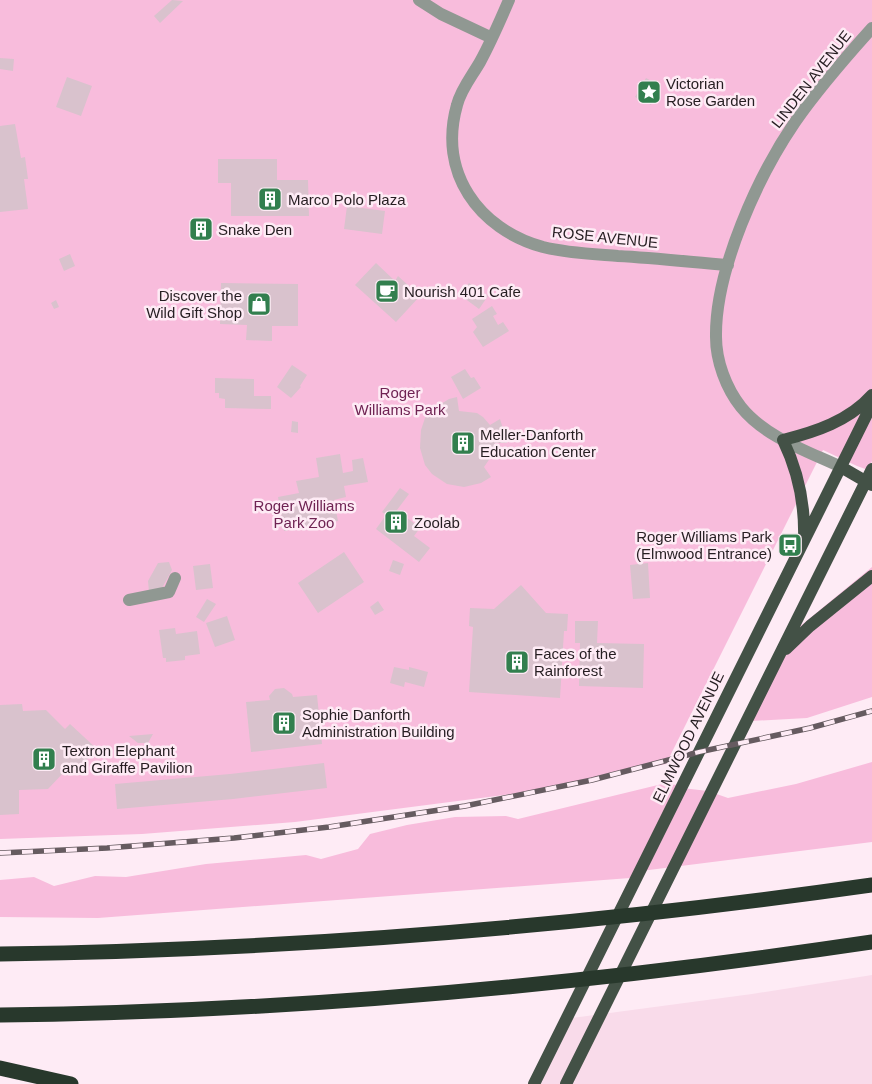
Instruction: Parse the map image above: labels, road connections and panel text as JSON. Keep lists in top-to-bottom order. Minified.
{"streets":{"main road":["ELMWOOD AVENUE"],"street":["LINDEN AVENUE","ROSE AVENUE"]},"crossings":[["LINDEN AVENUE","ROSE AVENUE"],["LINDEN AVENUE","ELMWOOD AVENUE"]],"parks":["Roger Williams Park","Roger Williams Park Zoo"],"places":{"place":["Victorian Rose Garden"],"building":["Marco Polo Plaza","Snake Den","Meller-Danforth Education Center","Zoolab","Faces of the Rainforest","Sophie Danforth Administration Building","Textron Elephant and Giraffe Pavilion"],"cafe":["Nourish 401 Cafe"],"shop":["Discover the Wild Gift Shop"],"bus stop":["Roger Williams Park (Elmwood Entrance)"]}}
